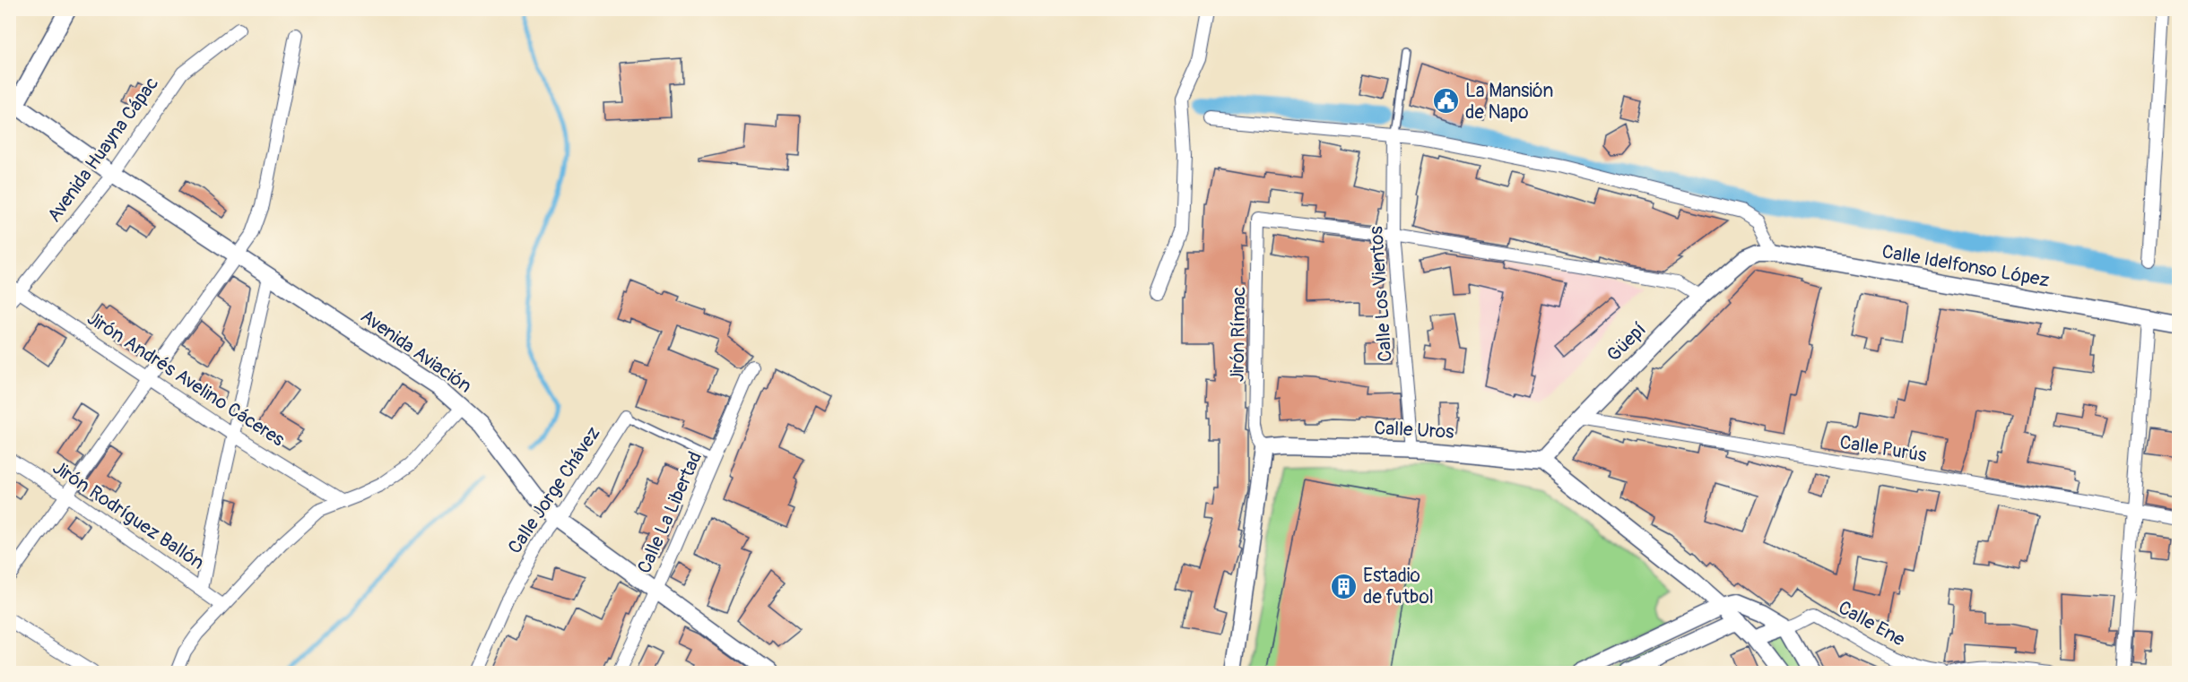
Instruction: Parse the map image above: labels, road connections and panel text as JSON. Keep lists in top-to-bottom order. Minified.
{"streets":{"street":["Avenida Huayna Cápac","Calle Idelfonso López","Calle Los Vientos","Jirón Rímac","Güepí","Avenida Aviación","Jirón Andrés Avelino Cáceres","Calle Uros","Calle Purús","Calle Jorge Chávez","Calle La Libertad","Jirón Rodríguez Ballón","Calle Ene"]},"crossings":[["Avenida Huayna Cápac","Avenida Aviación"],["Avenida Huayna Cápac","Jirón Andrés Avelino Cáceres"],["Calle Idelfonso López","Güepí"],["Calle Los Vientos","Jirón Rímac"],["Calle Los Vientos","Calle Uros"],["Jirón Rímac","Calle Uros"],["Güepí","Calle Uros"],["Güepí","Calle Purús"],["Avenida Aviación","Calle Jorge Chávez"],["Avenida Aviación","Calle La Libertad"]],"places":{"public building":["La Mansión de Napo"],"building":["Estadio de futbol"]}}
